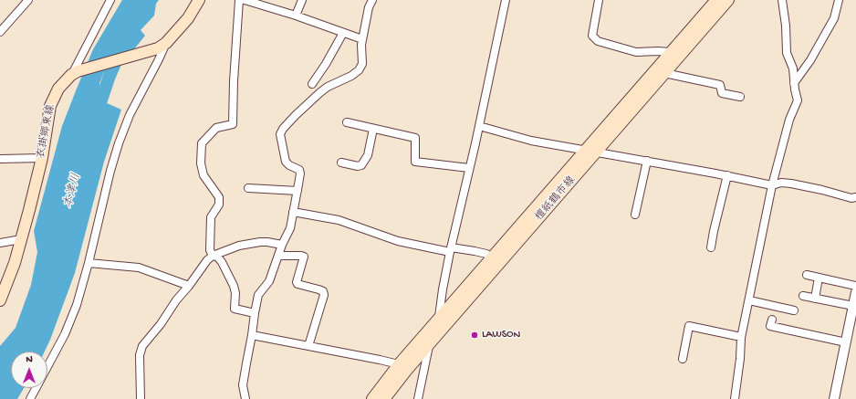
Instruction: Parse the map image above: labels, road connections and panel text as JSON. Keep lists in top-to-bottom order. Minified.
{"streets":{"main road":["衣掛郷東線","檀紙鶴市線"]},"water":["本津川"],"places":["LAWSON"],"north":"top"}
